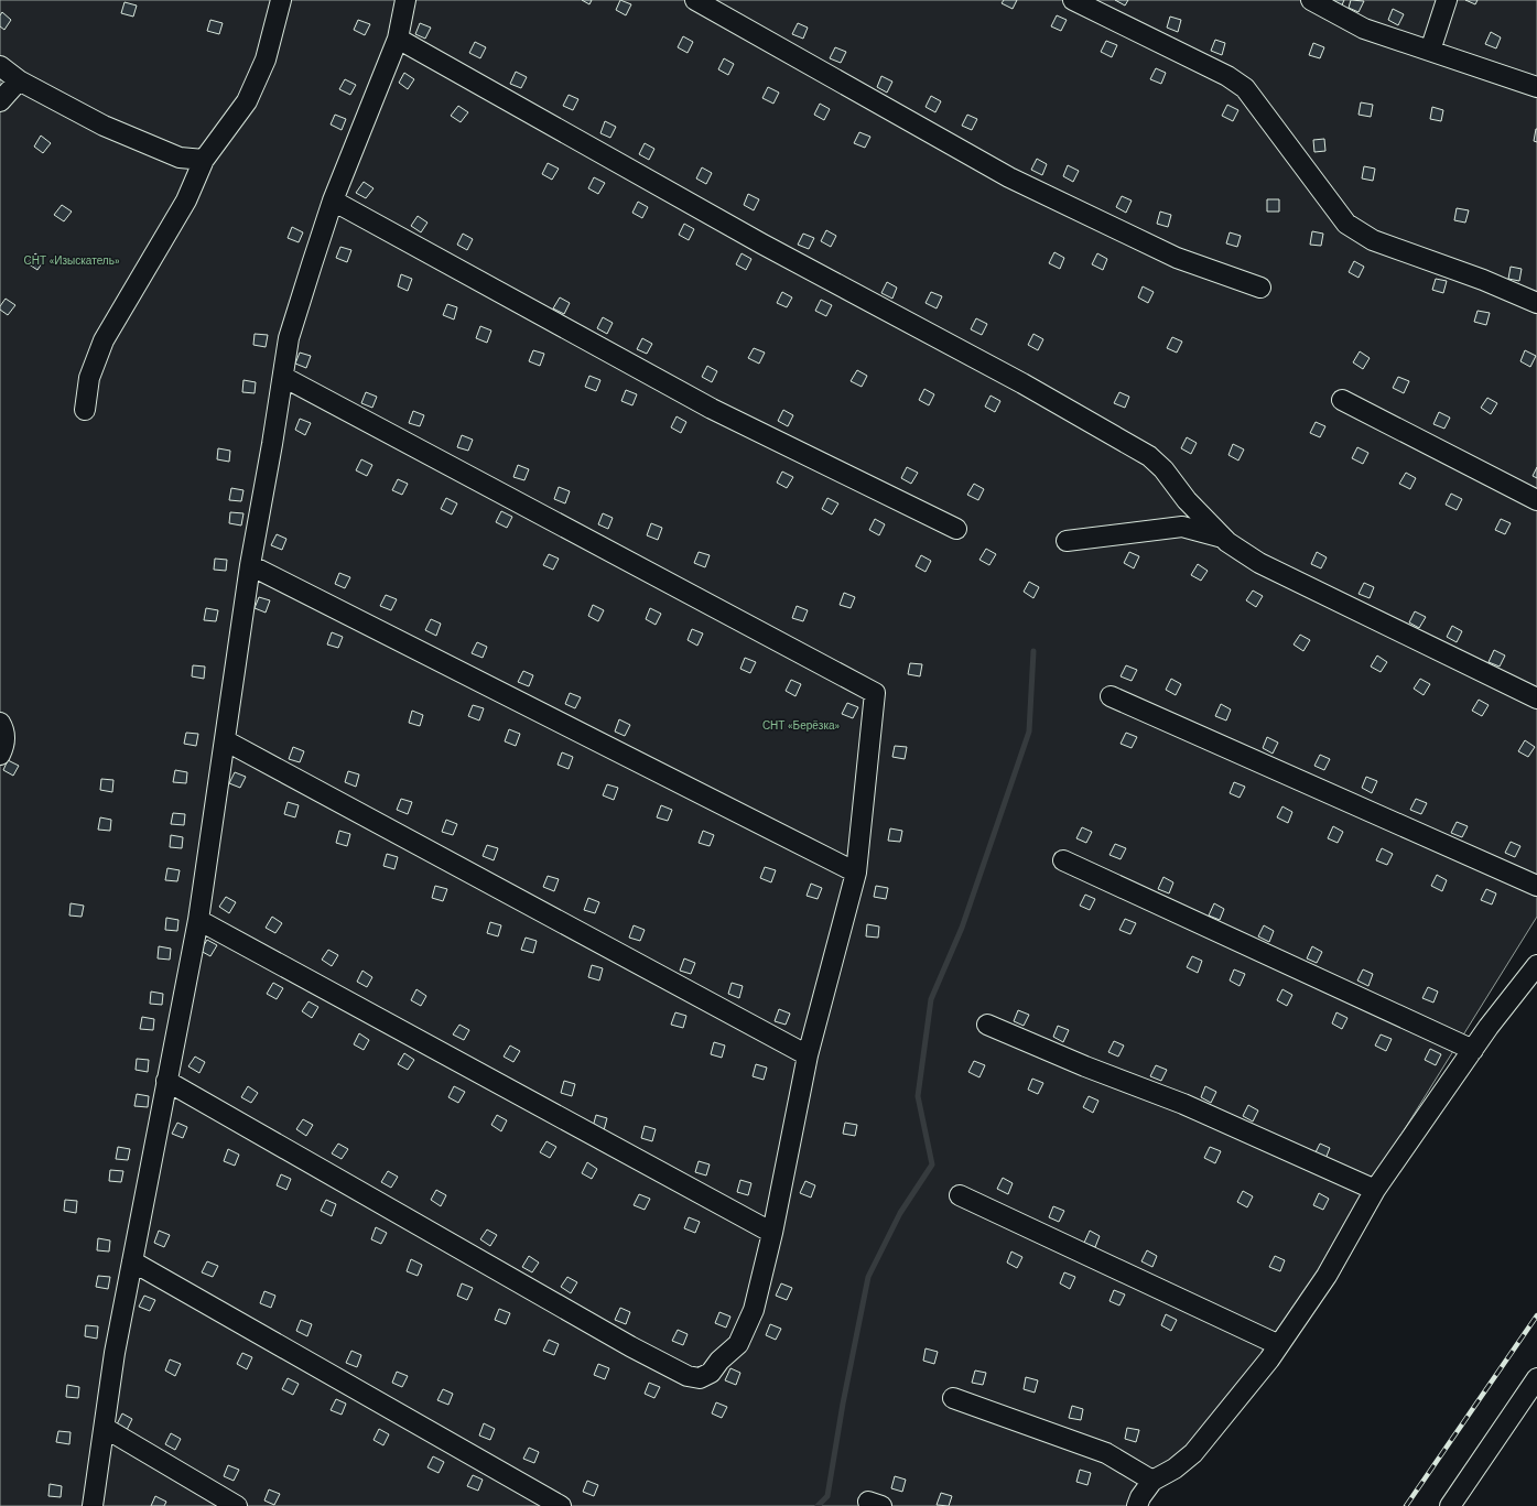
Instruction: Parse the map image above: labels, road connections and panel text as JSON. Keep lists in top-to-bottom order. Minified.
{"parks":["СНТ «Изыскатель»","СНТ «Берёзка»"]}
